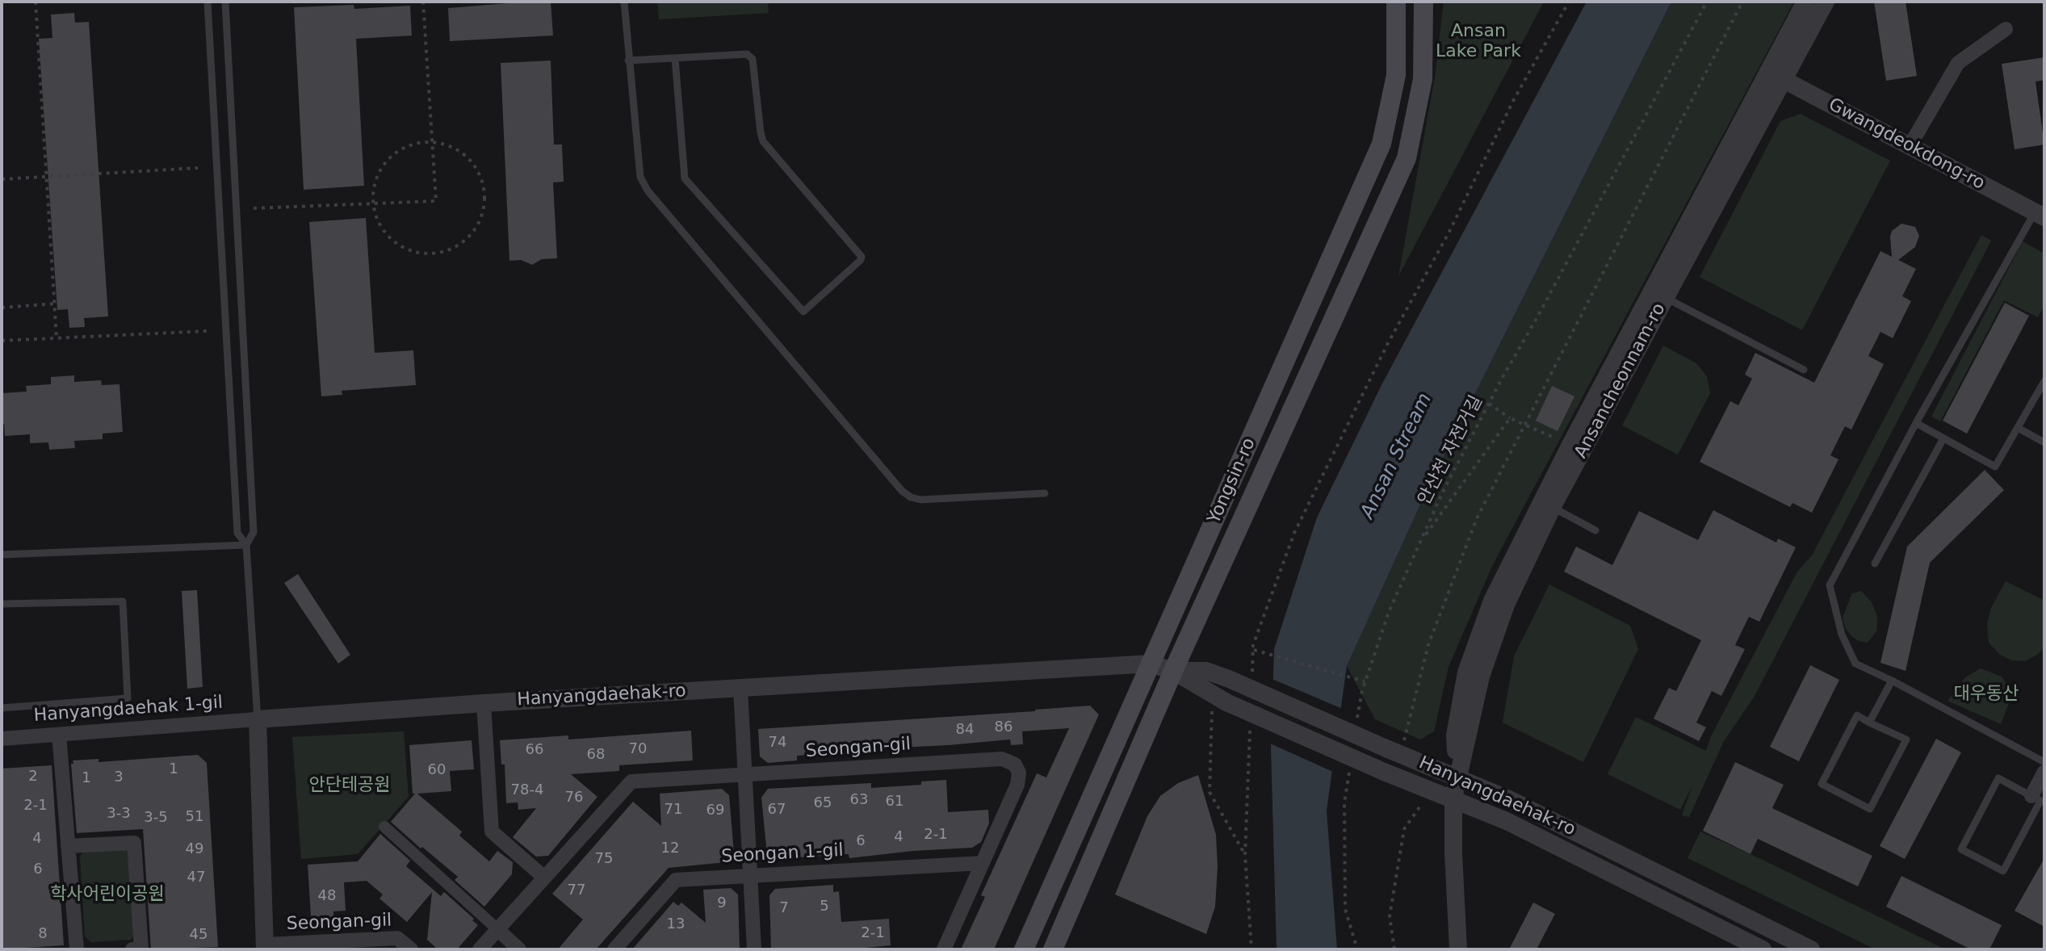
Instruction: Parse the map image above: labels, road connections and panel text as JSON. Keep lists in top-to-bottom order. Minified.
{"streets":{"main road":["Yongsin-ro"],"street":["Gwangdeokdong-ro","Ansancheonnam-ro","Hanyangdaehak-ro","Hanyangdaehak 1-gil","Seongan-gil","Seongan 1-gil"],"path":["안산천 자전거길"]},"crossings":[["Gwangdeokdong-ro","Ansancheonnam-ro"],["Ansancheonnam-ro","Hanyangdaehak-ro"],["Yongsin-ro","Hanyangdaehak-ro"],["Hanyangdaehak-ro","Hanyangdaehak 1-gil"],["Seongan-gil","Seongan 1-gil"]],"water":["Ansan Stream"],"parks":["Ansan Lake Park","대우동산","안단테공원","학사어린이공원"],"house_numbers":["86","84","74","70","66","68","1","60","2","3","1","78-4","76","63","61","65","2-1","71","67","69","3-3","51","3-5","2-1","4","4","6","12","49","75","6","47","77","48","9","5","7","13","2-1","8","45"]}
